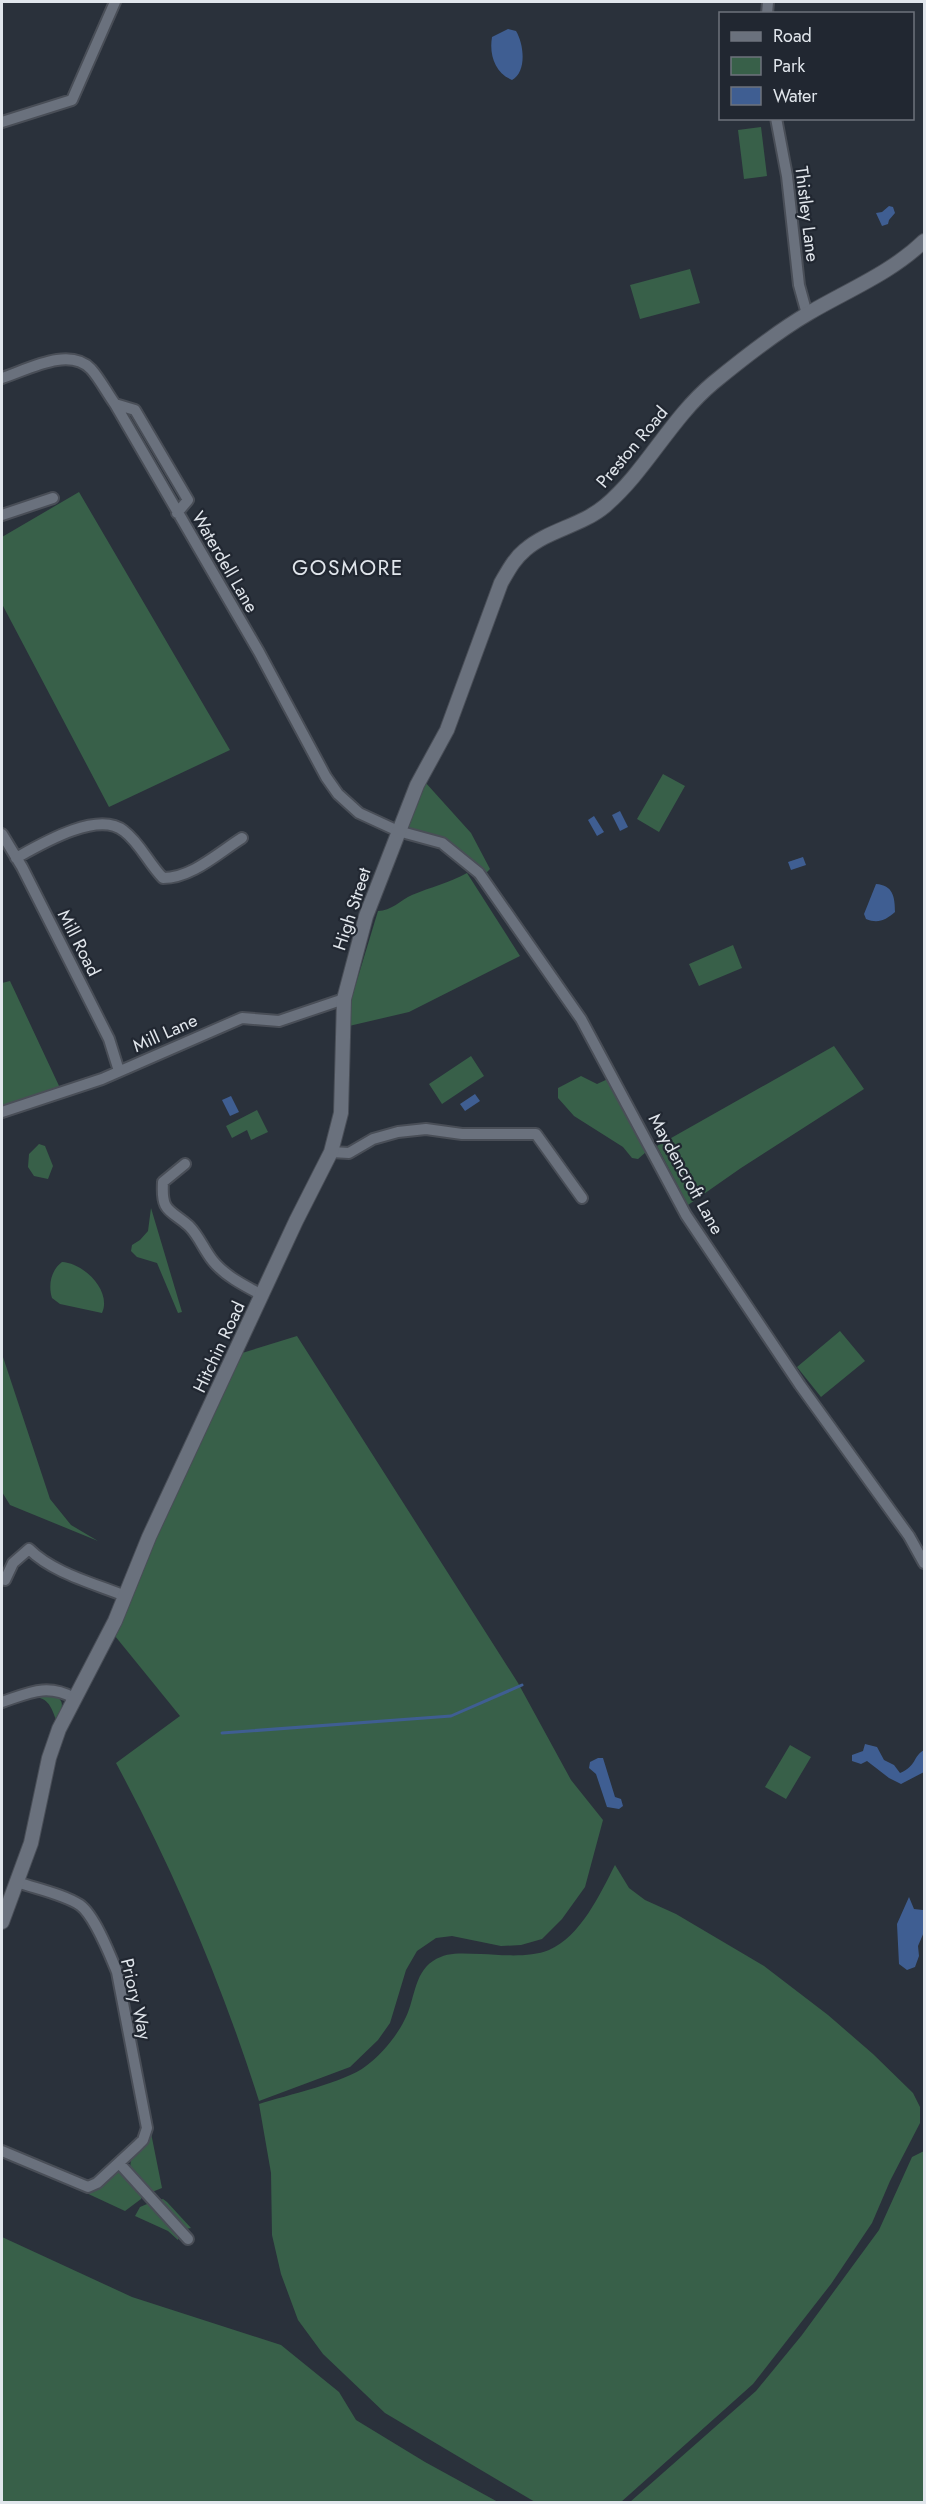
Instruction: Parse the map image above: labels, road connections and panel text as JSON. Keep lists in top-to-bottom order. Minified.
{"streets":{"street":["Thistley Lane","Preston Road","Waterdell Lane","High Street","Mill Road","Mill Lane","Maydencroft Lane","Hitchin Road","Priory Way"]},"crossings":[["Thistley Lane","Preston Road"],["Preston Road","Waterdell Lane"],["Preston Road","High Street"],["Preston Road","Maydencroft Lane"],["Waterdell Lane","High Street"],["Waterdell Lane","Maydencroft Lane"],["High Street","Mill Lane"],["High Street","Maydencroft Lane"],["High Street","Hitchin Road"],["Mill Road","Mill Lane"],["Mill Lane","Hitchin Road"],["Hitchin Road","Priory Way"]],"districts":["GOSMORE"],"legend":["Road","Park","Water"]}
